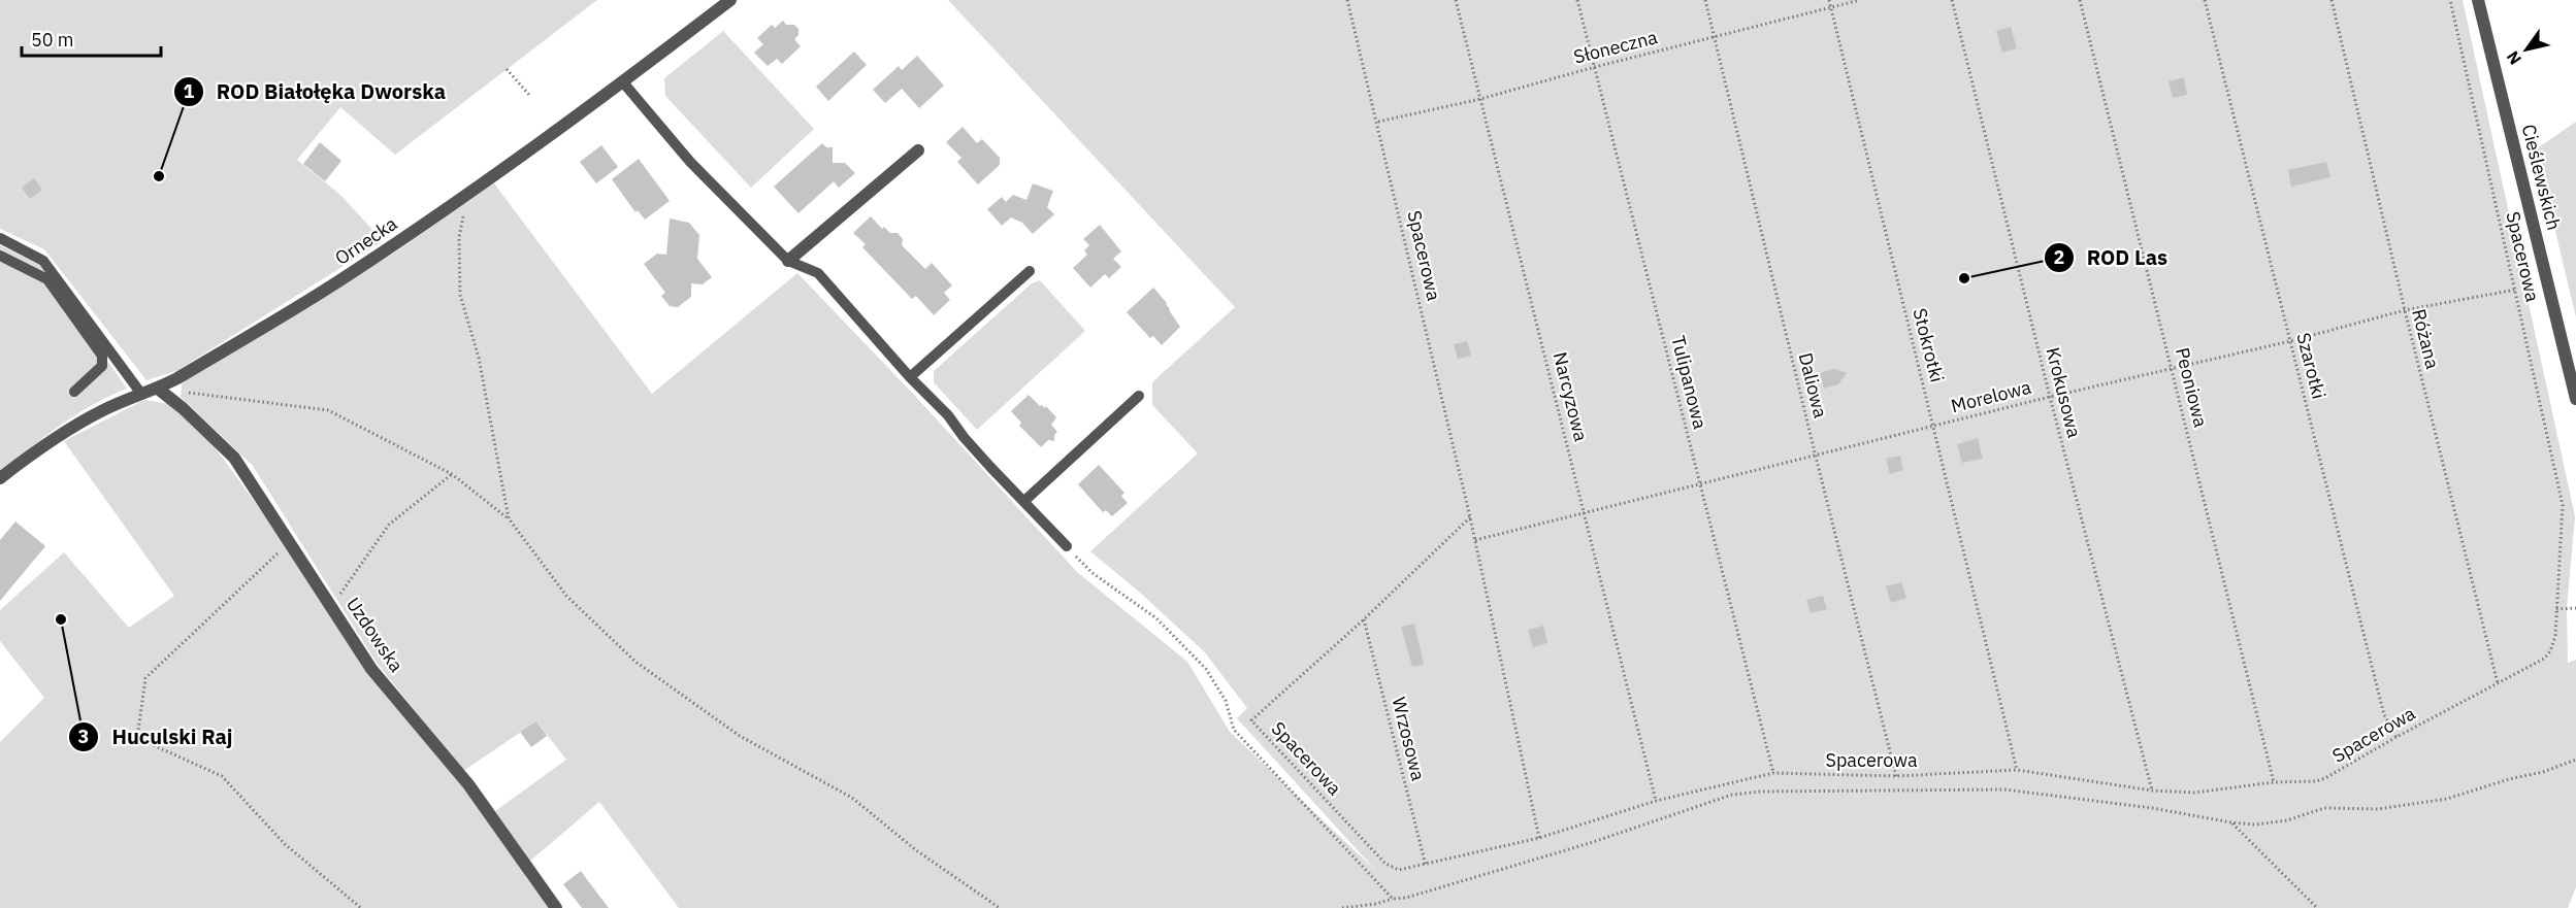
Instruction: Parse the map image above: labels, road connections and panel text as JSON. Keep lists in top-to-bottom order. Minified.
{"streets":{"street":["Cieślewskich","Ornecka","Uzdowska"],"path":["Słoneczna","Spacerowa","Różana","Stokrotki","Szarotki","Tulipanowa","Daliowa","Peoniowa","Krokusowa","Narcyzowa","Morelowa","Wrzosowa"]},"crossings":[["Słoneczna","Spacerowa"],["Słoneczna","Stokrotki"],["Słoneczna","Tulipanowa"],["Słoneczna","Daliowa"],["Słoneczna","Narcyzowa"],["Ornecka","Uzdowska"],["Spacerowa","Różana"],["Spacerowa","Stokrotki"],["Spacerowa","Szarotki"],["Spacerowa","Tulipanowa"],["Spacerowa","Daliowa"],["Spacerowa","Peoniowa"],["Spacerowa","Krokusowa"],["Spacerowa","Narcyzowa"],["Spacerowa","Morelowa"],["Spacerowa","Wrzosowa"],["Różana","Morelowa"],["Stokrotki","Morelowa"],["Szarotki","Morelowa"],["Tulipanowa","Morelowa"],["Daliowa","Morelowa"],["Peoniowa","Morelowa"],["Krokusowa","Morelowa"],["Narcyzowa","Morelowa"]],"places":["ROD Białołęka Dworska","ROD Las","Huculski Raj"],"scale_bar":"50 m","north":"bottom left"}
